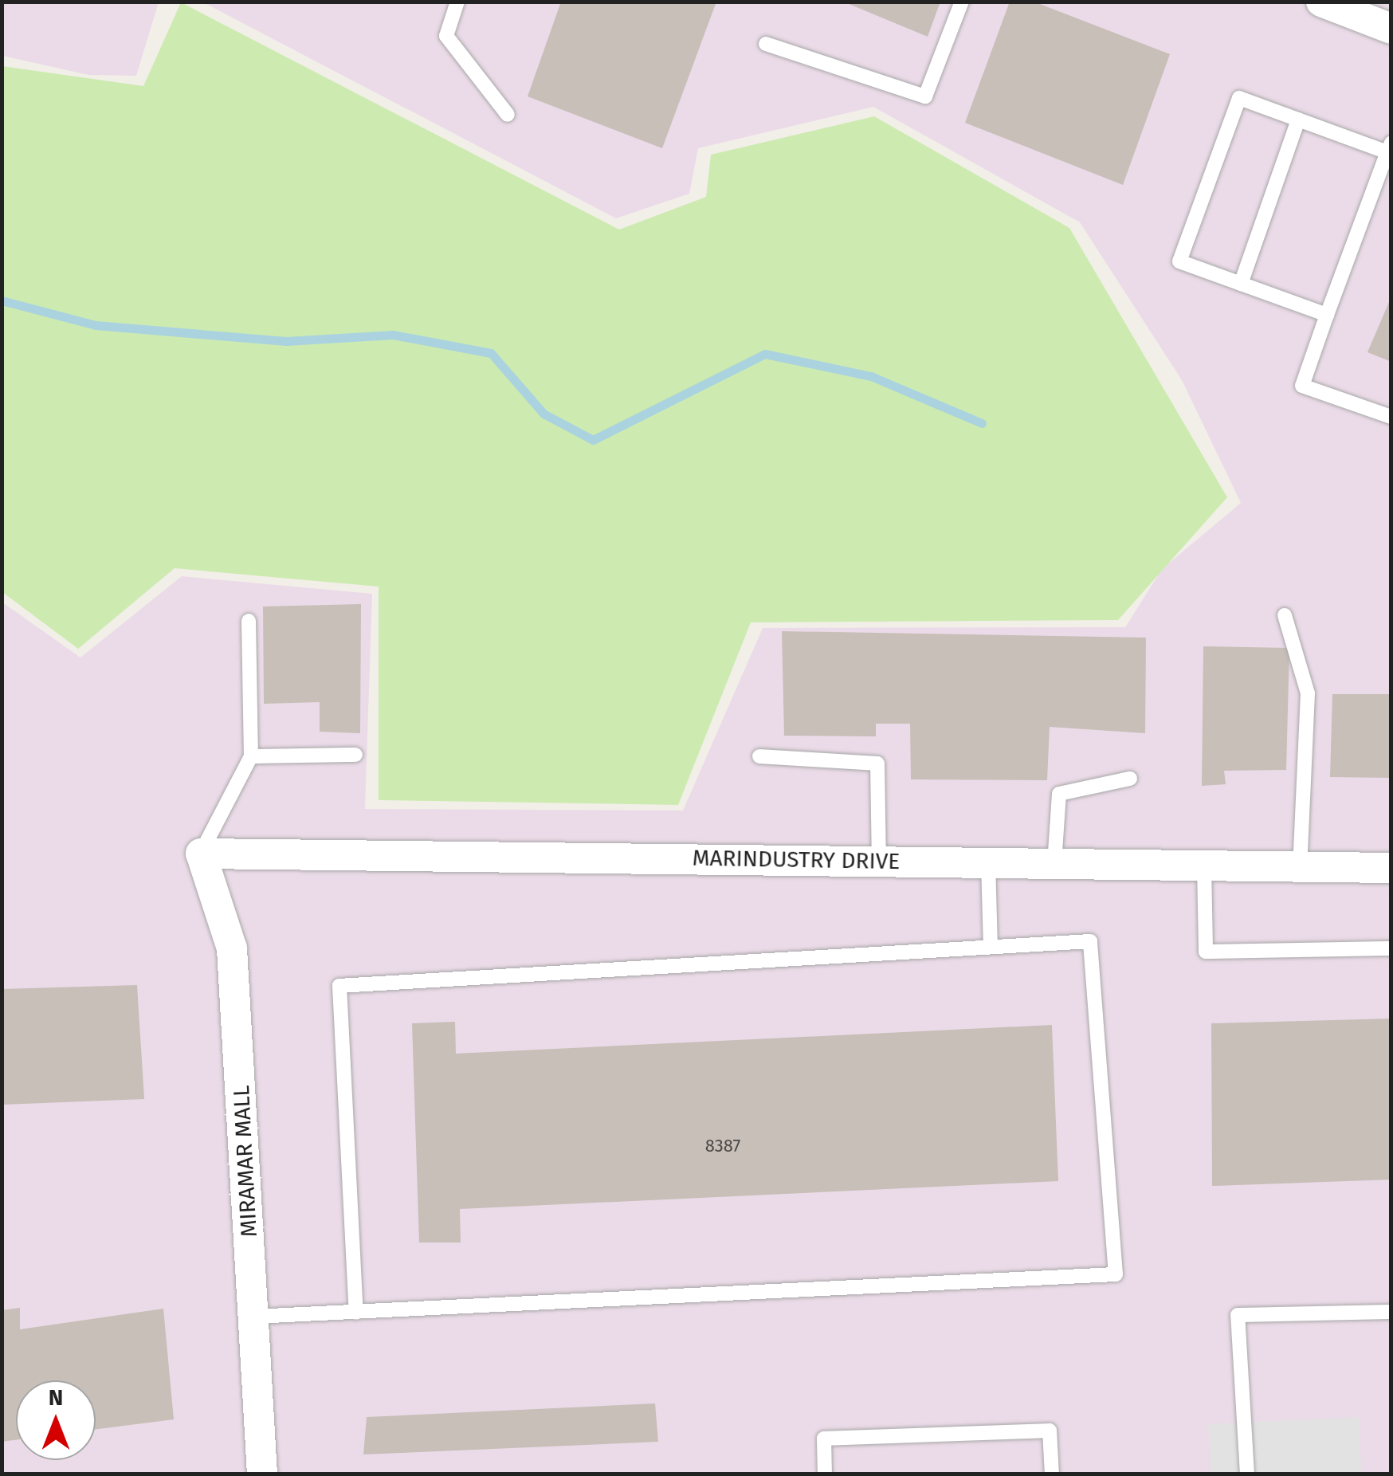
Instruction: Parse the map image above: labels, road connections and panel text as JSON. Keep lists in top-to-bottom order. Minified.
{"streets":{"street":["MARINDUSTRY DRIVE","MIRAMAR MALL"]},"crossings":[["MARINDUSTRY DRIVE","MIRAMAR MALL"]],"house_numbers":["8387"],"north":"top"}
